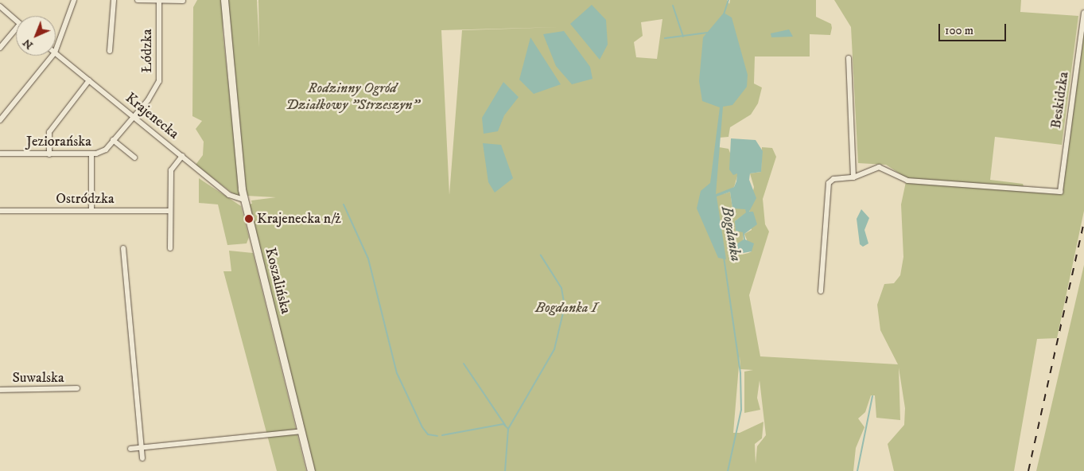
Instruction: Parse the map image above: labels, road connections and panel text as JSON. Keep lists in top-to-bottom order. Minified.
{"streets":{"street":["Łódzka","Beskidzka","Krajenecka","Jeziorańska","Ostródzka","Koszalińska","Suwalska"]},"crossings":[["Łódzka","Krajenecka"],["Łódzka","Jeziorańska"],["Krajenecka","Jeziorańska"],["Krajenecka","Koszalińska"]],"water":["Bogdanka"],"parks":["Rodzinny Ogród Działkowy \"Strzeszyn\"","Bogdanka I"],"places":["Krajenecka n/ż"],"scale_bar":"100 m","north":"bottom left"}
